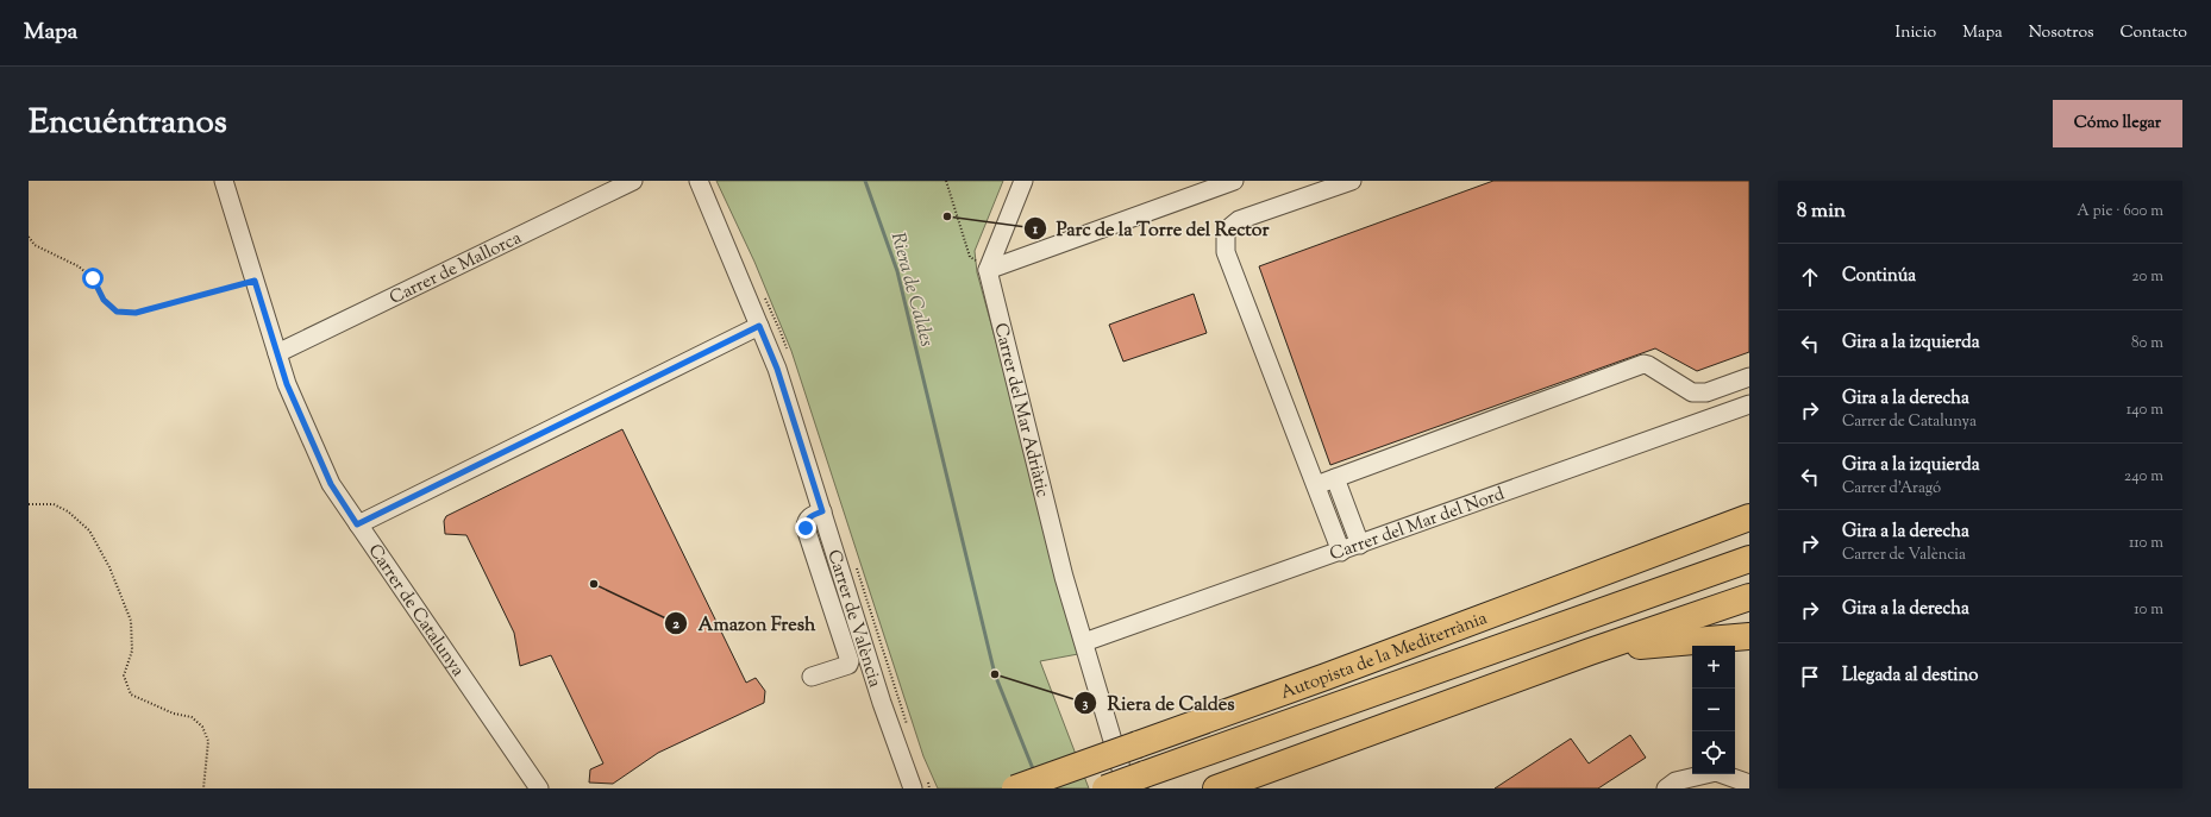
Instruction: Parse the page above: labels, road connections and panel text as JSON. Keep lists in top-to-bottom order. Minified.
{"streets":{"highway":["Autopista de la Mediterrània"],"street":["Carrer de Mallorca","Carrer del Mar Adriàtic","Carrer del Mar del Nord","Carrer de Catalunya","Carrer de València"]},"crossings":[["Carrer de Mallorca","Carrer de Catalunya"],["Carrer del Mar Adriàtic","Carrer del Mar del Nord"],["Carrer del Mar Adriàtic","Autopista de la Mediterrània"]],"water":["Riera de Caldes"],"places":["Parc de la Torre del Rector","Amazon Fresh","Riera de Caldes"],"page":{"header":"Mapa","nav":["Inicio","Mapa","Nosotros","Contacto"],"title":"Encuéntranos","buttons":"Cómo llegar","heading":["8 min","A pie · 600 m"],"list":[["Continúa","20 m"],["Gira a la izquierda","80 m"],["Gira a la derecha","Carrer de Catalunya","140 m"],["Gira a la izquierda","Carrer d'Aragó","240 m"],["Gira a la derecha","Carrer de València","110 m"],["Gira a la derecha","10 m"],"Llegada al destino"],"map_buttons":["+","−"]}}
